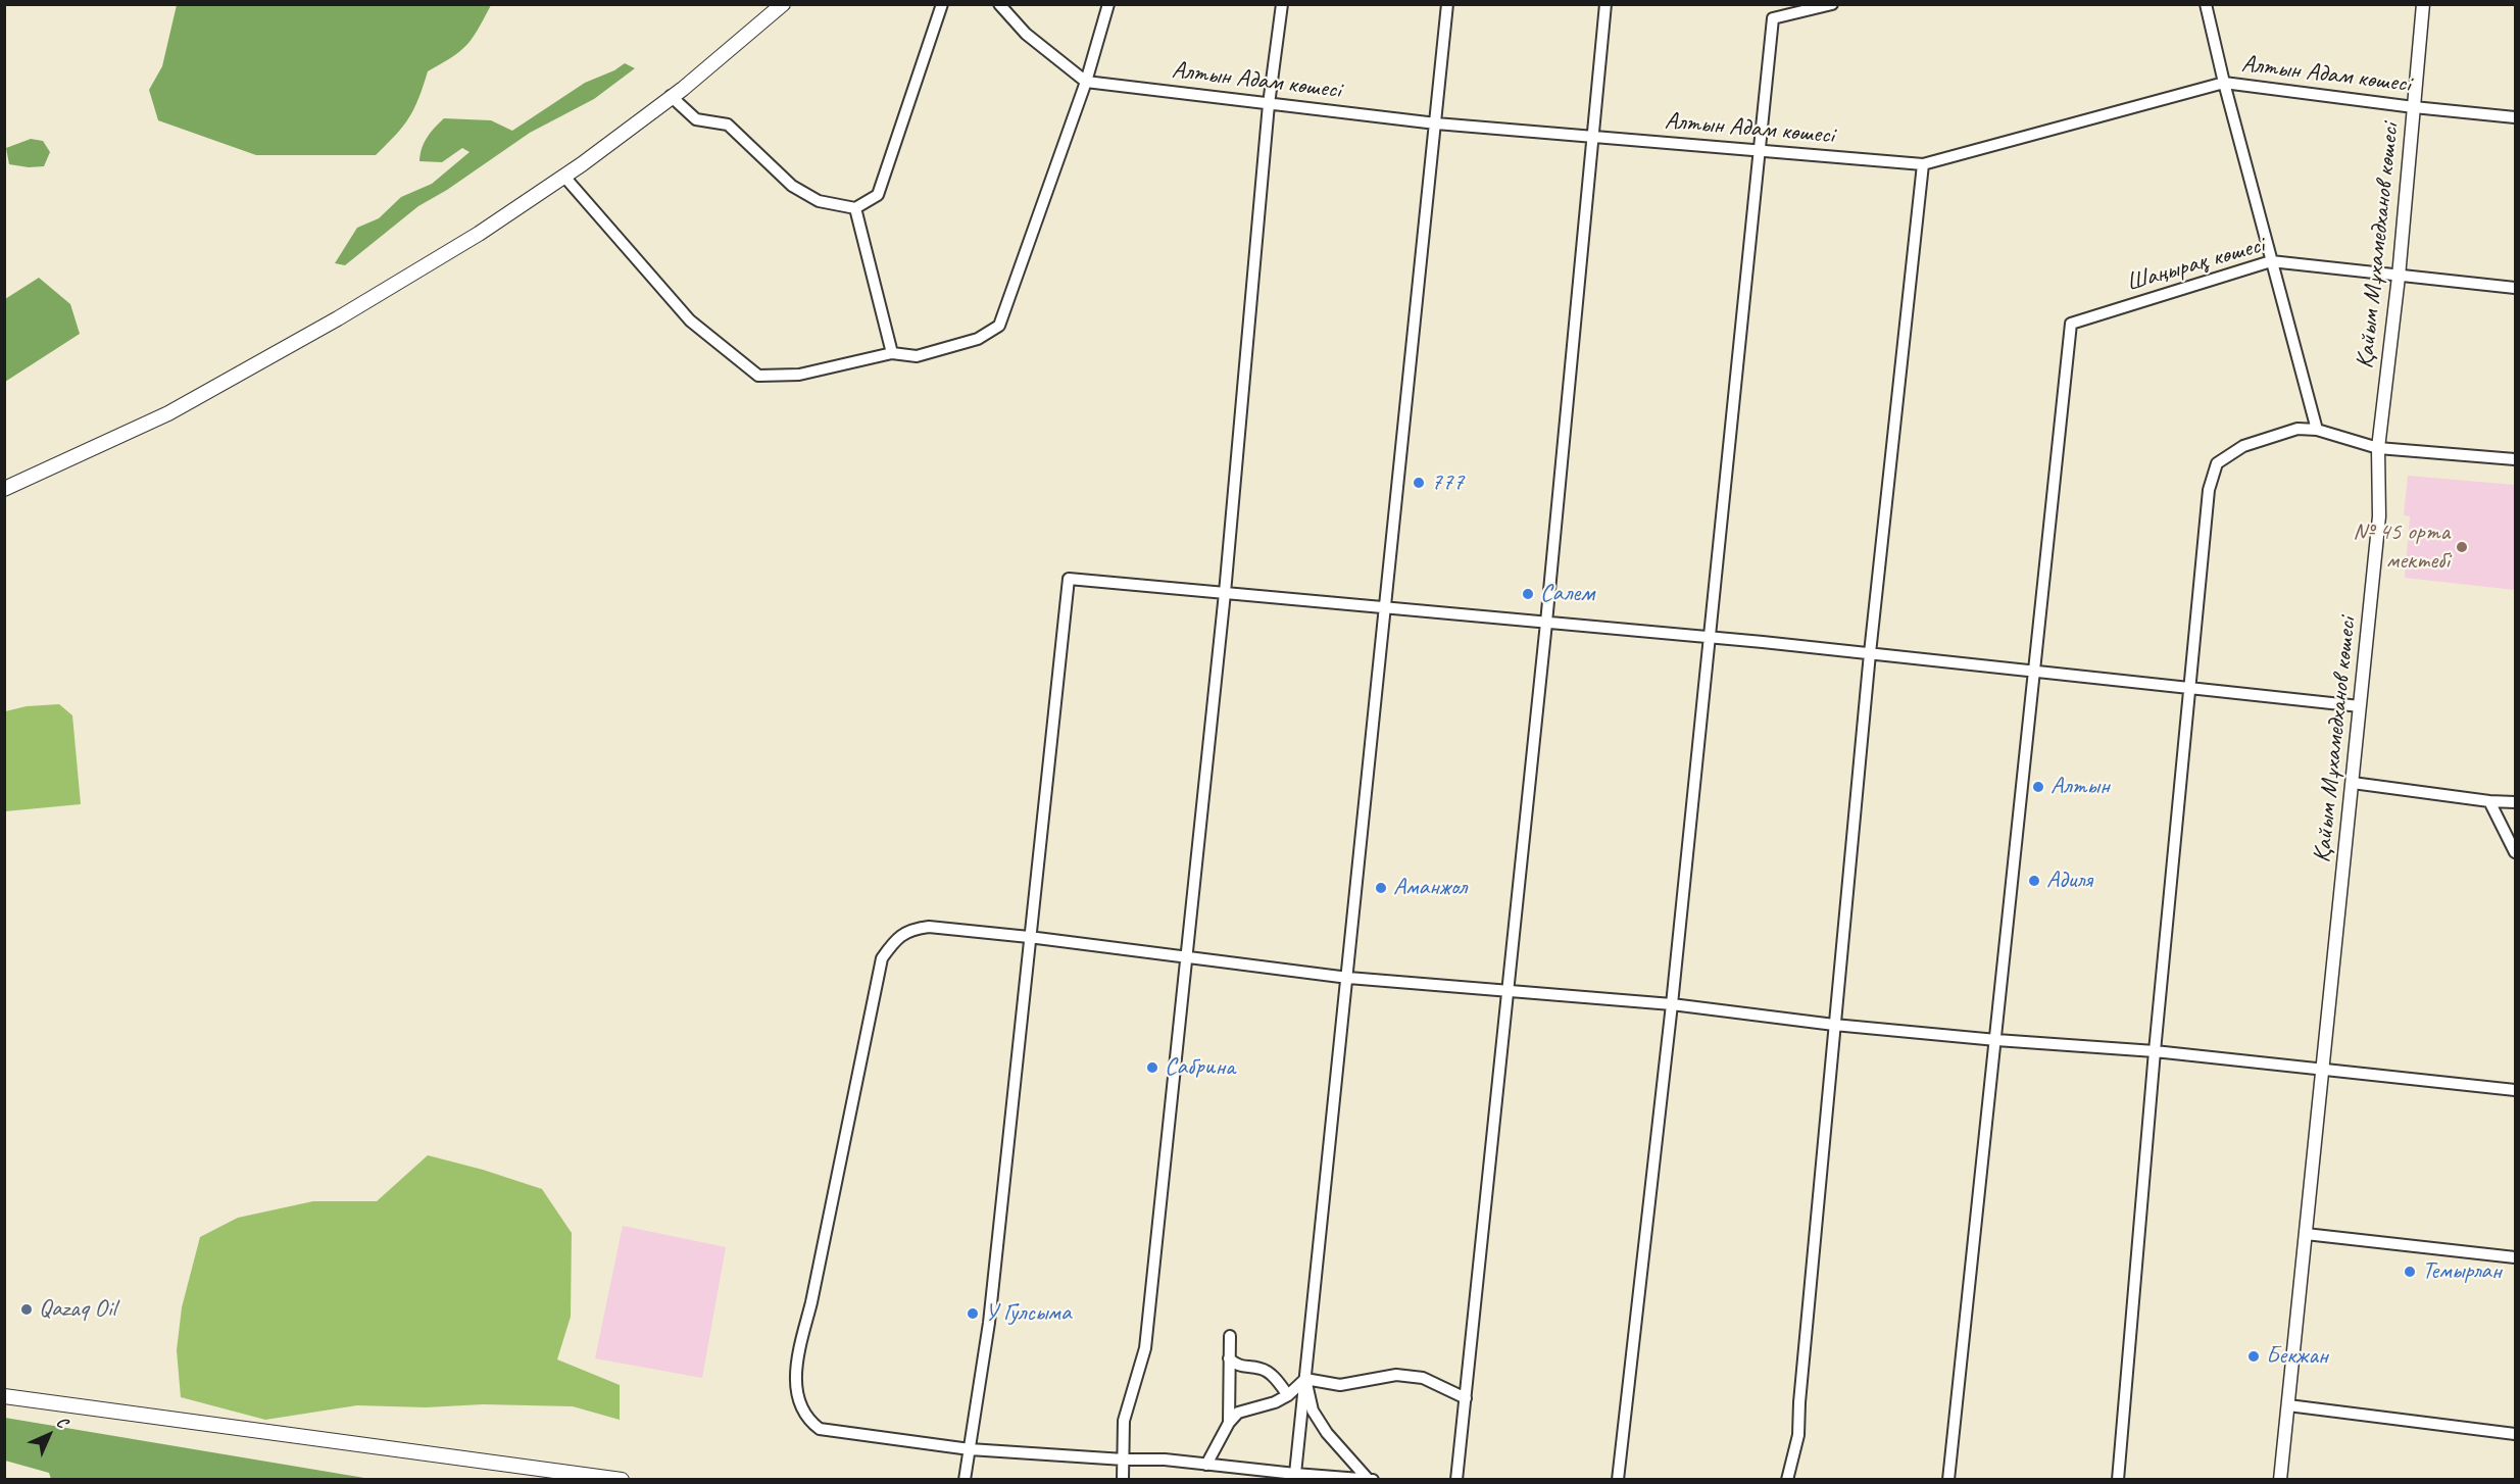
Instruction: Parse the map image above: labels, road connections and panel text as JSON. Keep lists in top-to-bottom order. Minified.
{"streets":{"street":["Алтын Адам көшесі","Қайым Мұхамедханов көшесі","Шаңырақ көшесі"]},"crossings":[["Алтын Адам көшесі","Қайым Мұхамедханов көшесі"],["Қайым Мұхамедханов көшесі","Шаңырақ көшесі"]],"places":["777","№ 45 орта мектебі","Салем","Алтын","Адиля","Аманжол","Сабрина","Темырлан","Qazaq Oil","У Гулсыма","Бекжан"],"north":"top right"}
